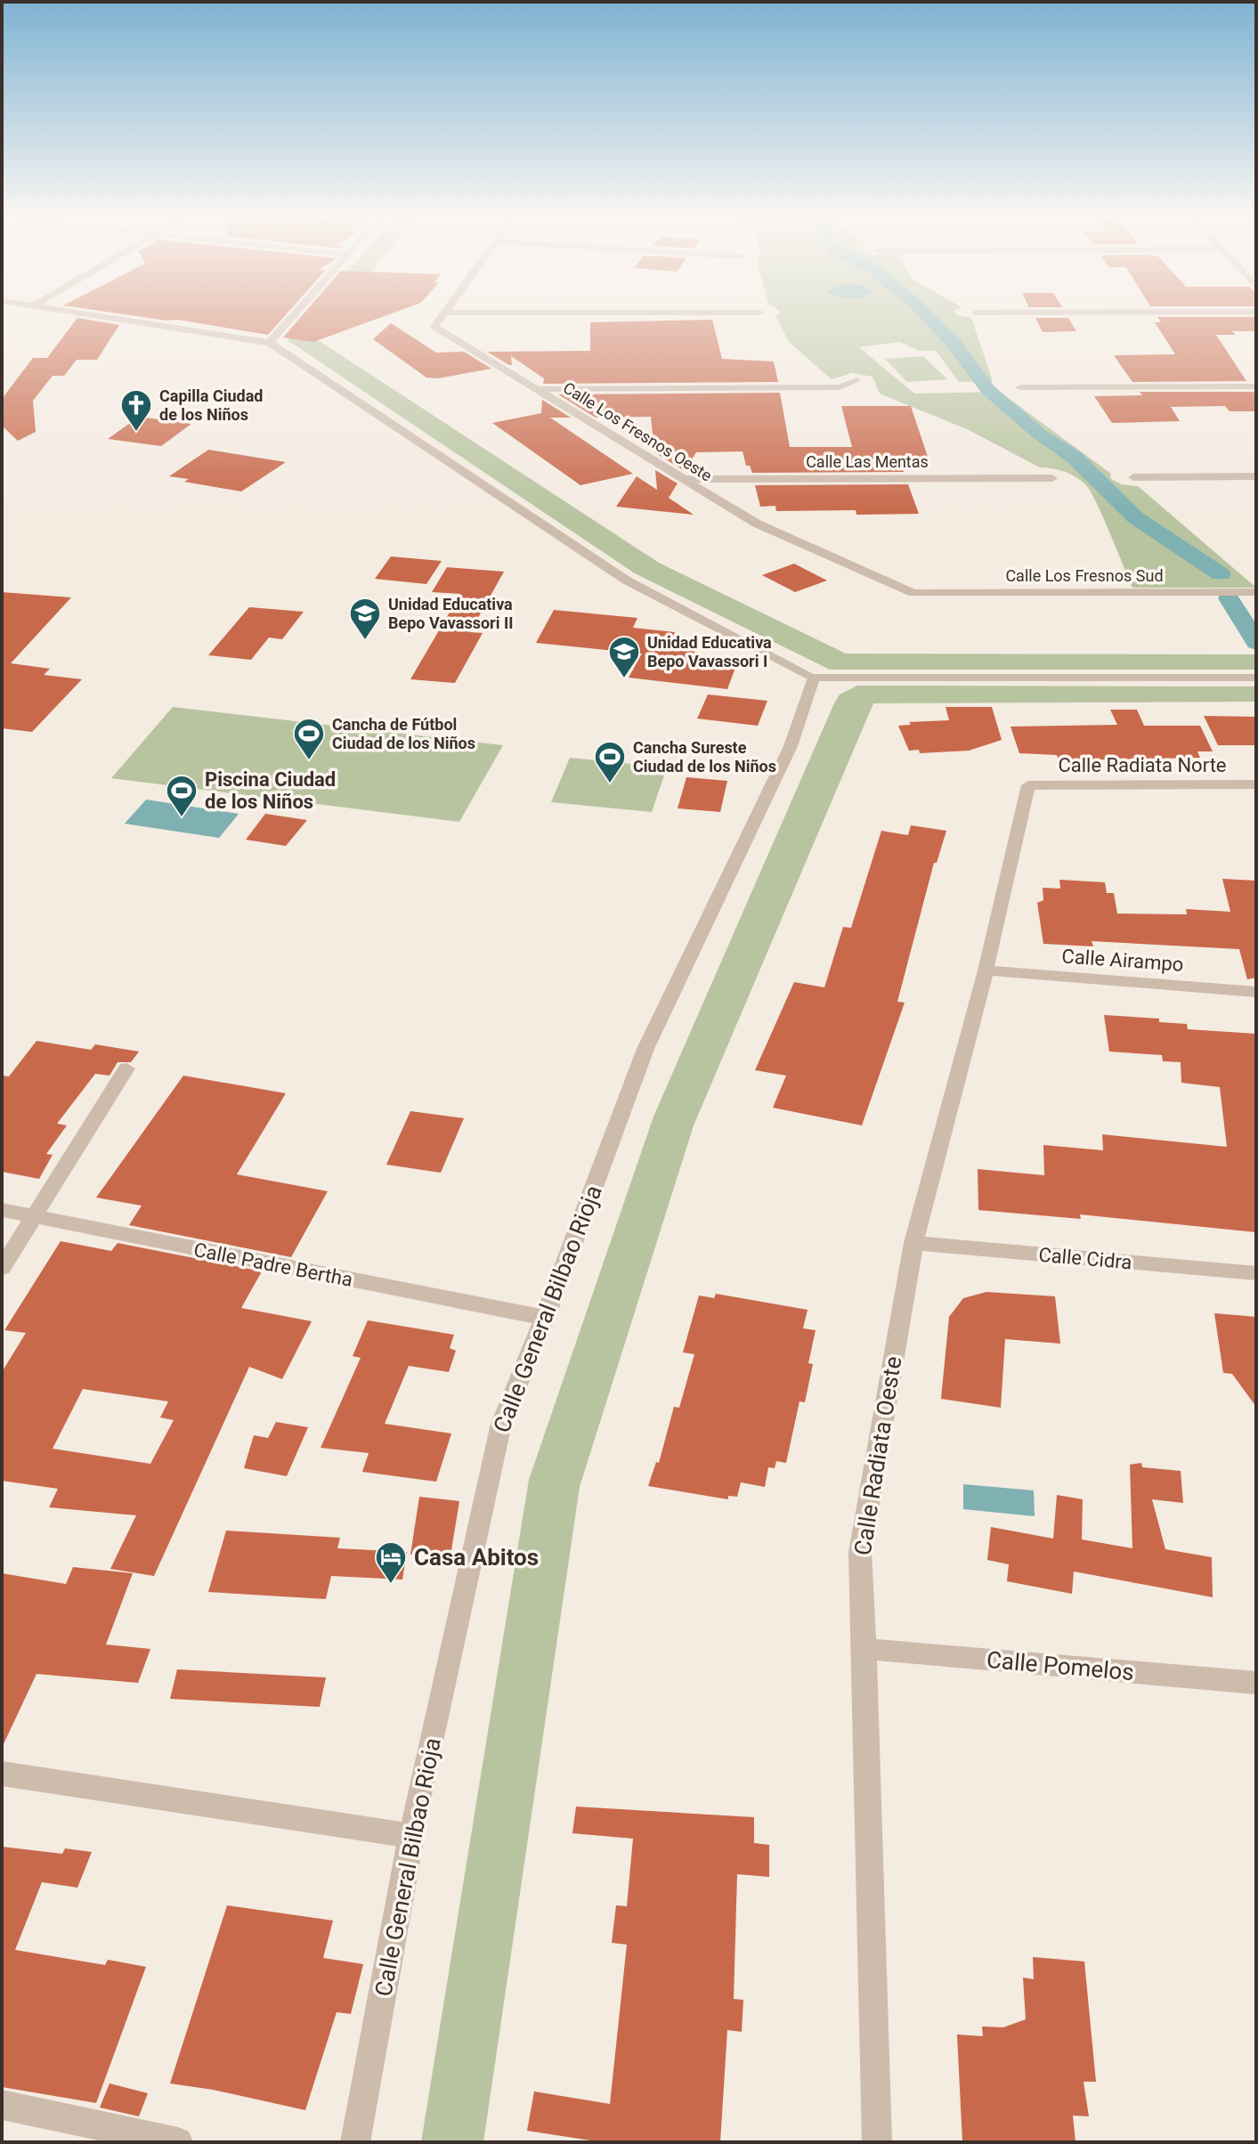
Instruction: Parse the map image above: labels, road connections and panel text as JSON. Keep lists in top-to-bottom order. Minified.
{"streets":{"street":["Calle Los Fresnos Oeste","Calle Las Mentas","Calle Los Fresnos Sud","Calle Radiata Norte","Calle Airampo","Calle Cidra","Calle Padre Bertha","Calle General Bilbao Rioja","Calle Radiata Oeste","Calle Pomelos"]},"crossings":[["Calle Los Fresnos Oeste","Calle Las Mentas"],["Calle Los Fresnos Oeste","Calle Los Fresnos Sud"],["Calle Radiata Norte","Calle Radiata Oeste"],["Calle Airampo","Calle Radiata Oeste"],["Calle Cidra","Calle Radiata Oeste"],["Calle Padre Bertha","Calle General Bilbao Rioja"],["Calle Radiata Oeste","Calle Pomelos"]],"places":{"church":["Capilla Ciudad de los Niños"],"school or university":["Unidad Educativa Bepo Vavassori II","Unidad Educativa Bepo Vavassori I"],"sports":["Cancha de Fútbol Ciudad de los Niños","Cancha Sureste Ciudad de los Niños","Piscina Ciudad de los Niños"],"hotel":["Casa Abitos"]}}
